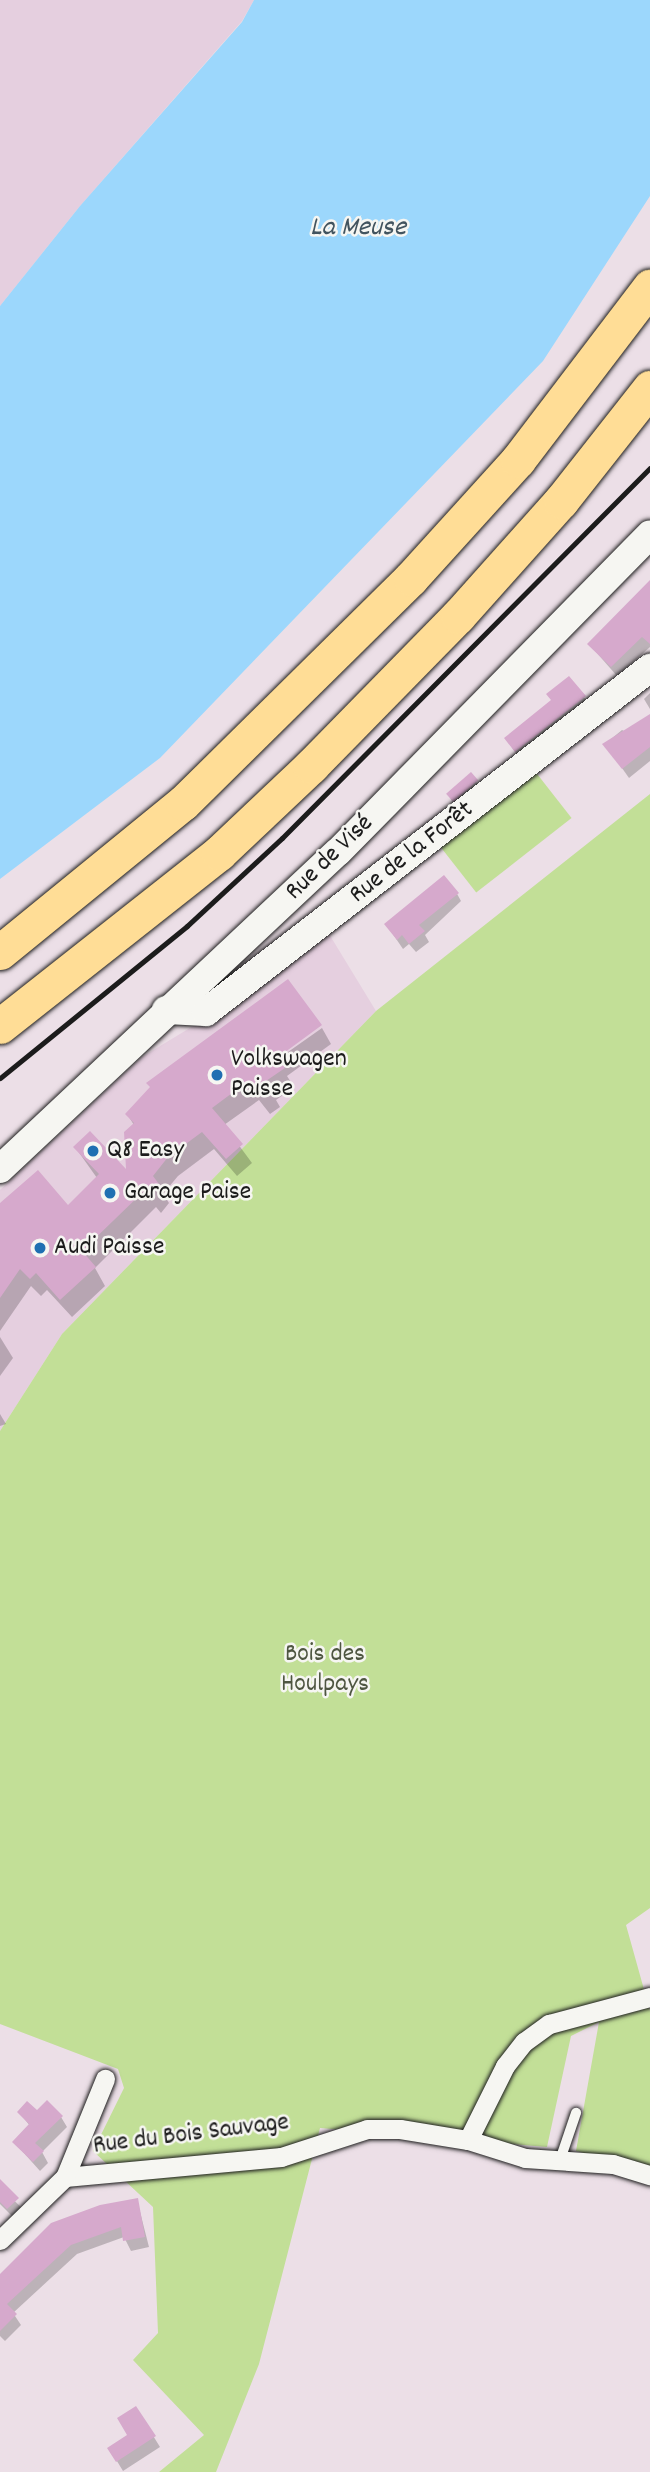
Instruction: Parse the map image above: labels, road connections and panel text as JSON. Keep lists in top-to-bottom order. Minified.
{"streets":{"main road":["Rue de la Forêt","Rue de Visé"],"street":["Rue du Bois Sauvage"]},"crossings":[["Rue de la Forêt","Rue de Visé"]],"water":["La Meuse"],"parks":["Bois des Houlpays"],"places":["Volkswagen Paisse","Q8 Easy","Garage Paise","Audi Paisse"]}
